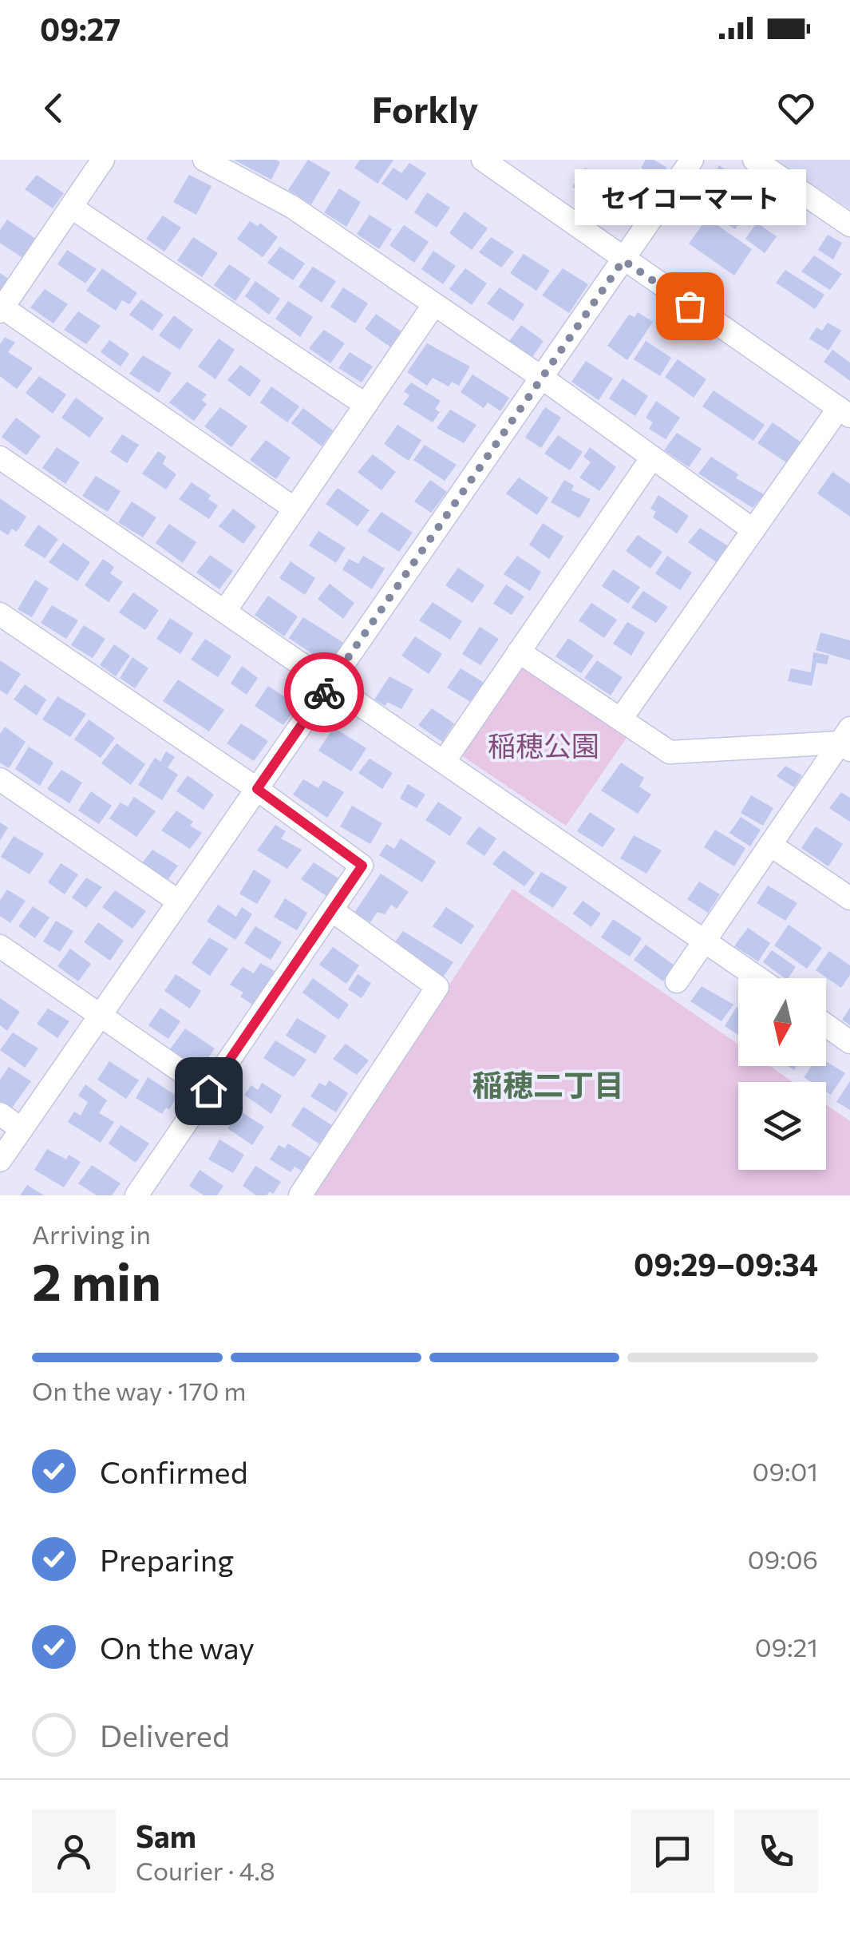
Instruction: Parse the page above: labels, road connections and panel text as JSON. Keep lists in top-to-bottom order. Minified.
{"districts":["稲穂二丁目"],"parks":["稲穂公園"],"places":["セイコーマート"],"north":"bottom","page":{"status":"09:27","header":"Forkly","bubble":"セイコーマート","heading":["2 min","Arriving in","09:29–09:34"],"panel":["Sam","Courier · 4.8"],"bar":"On the way · 170 m","list":[["Confirmed","09:01"],["Preparing","09:06"],["On the way","09:21"],"Delivered"]}}
